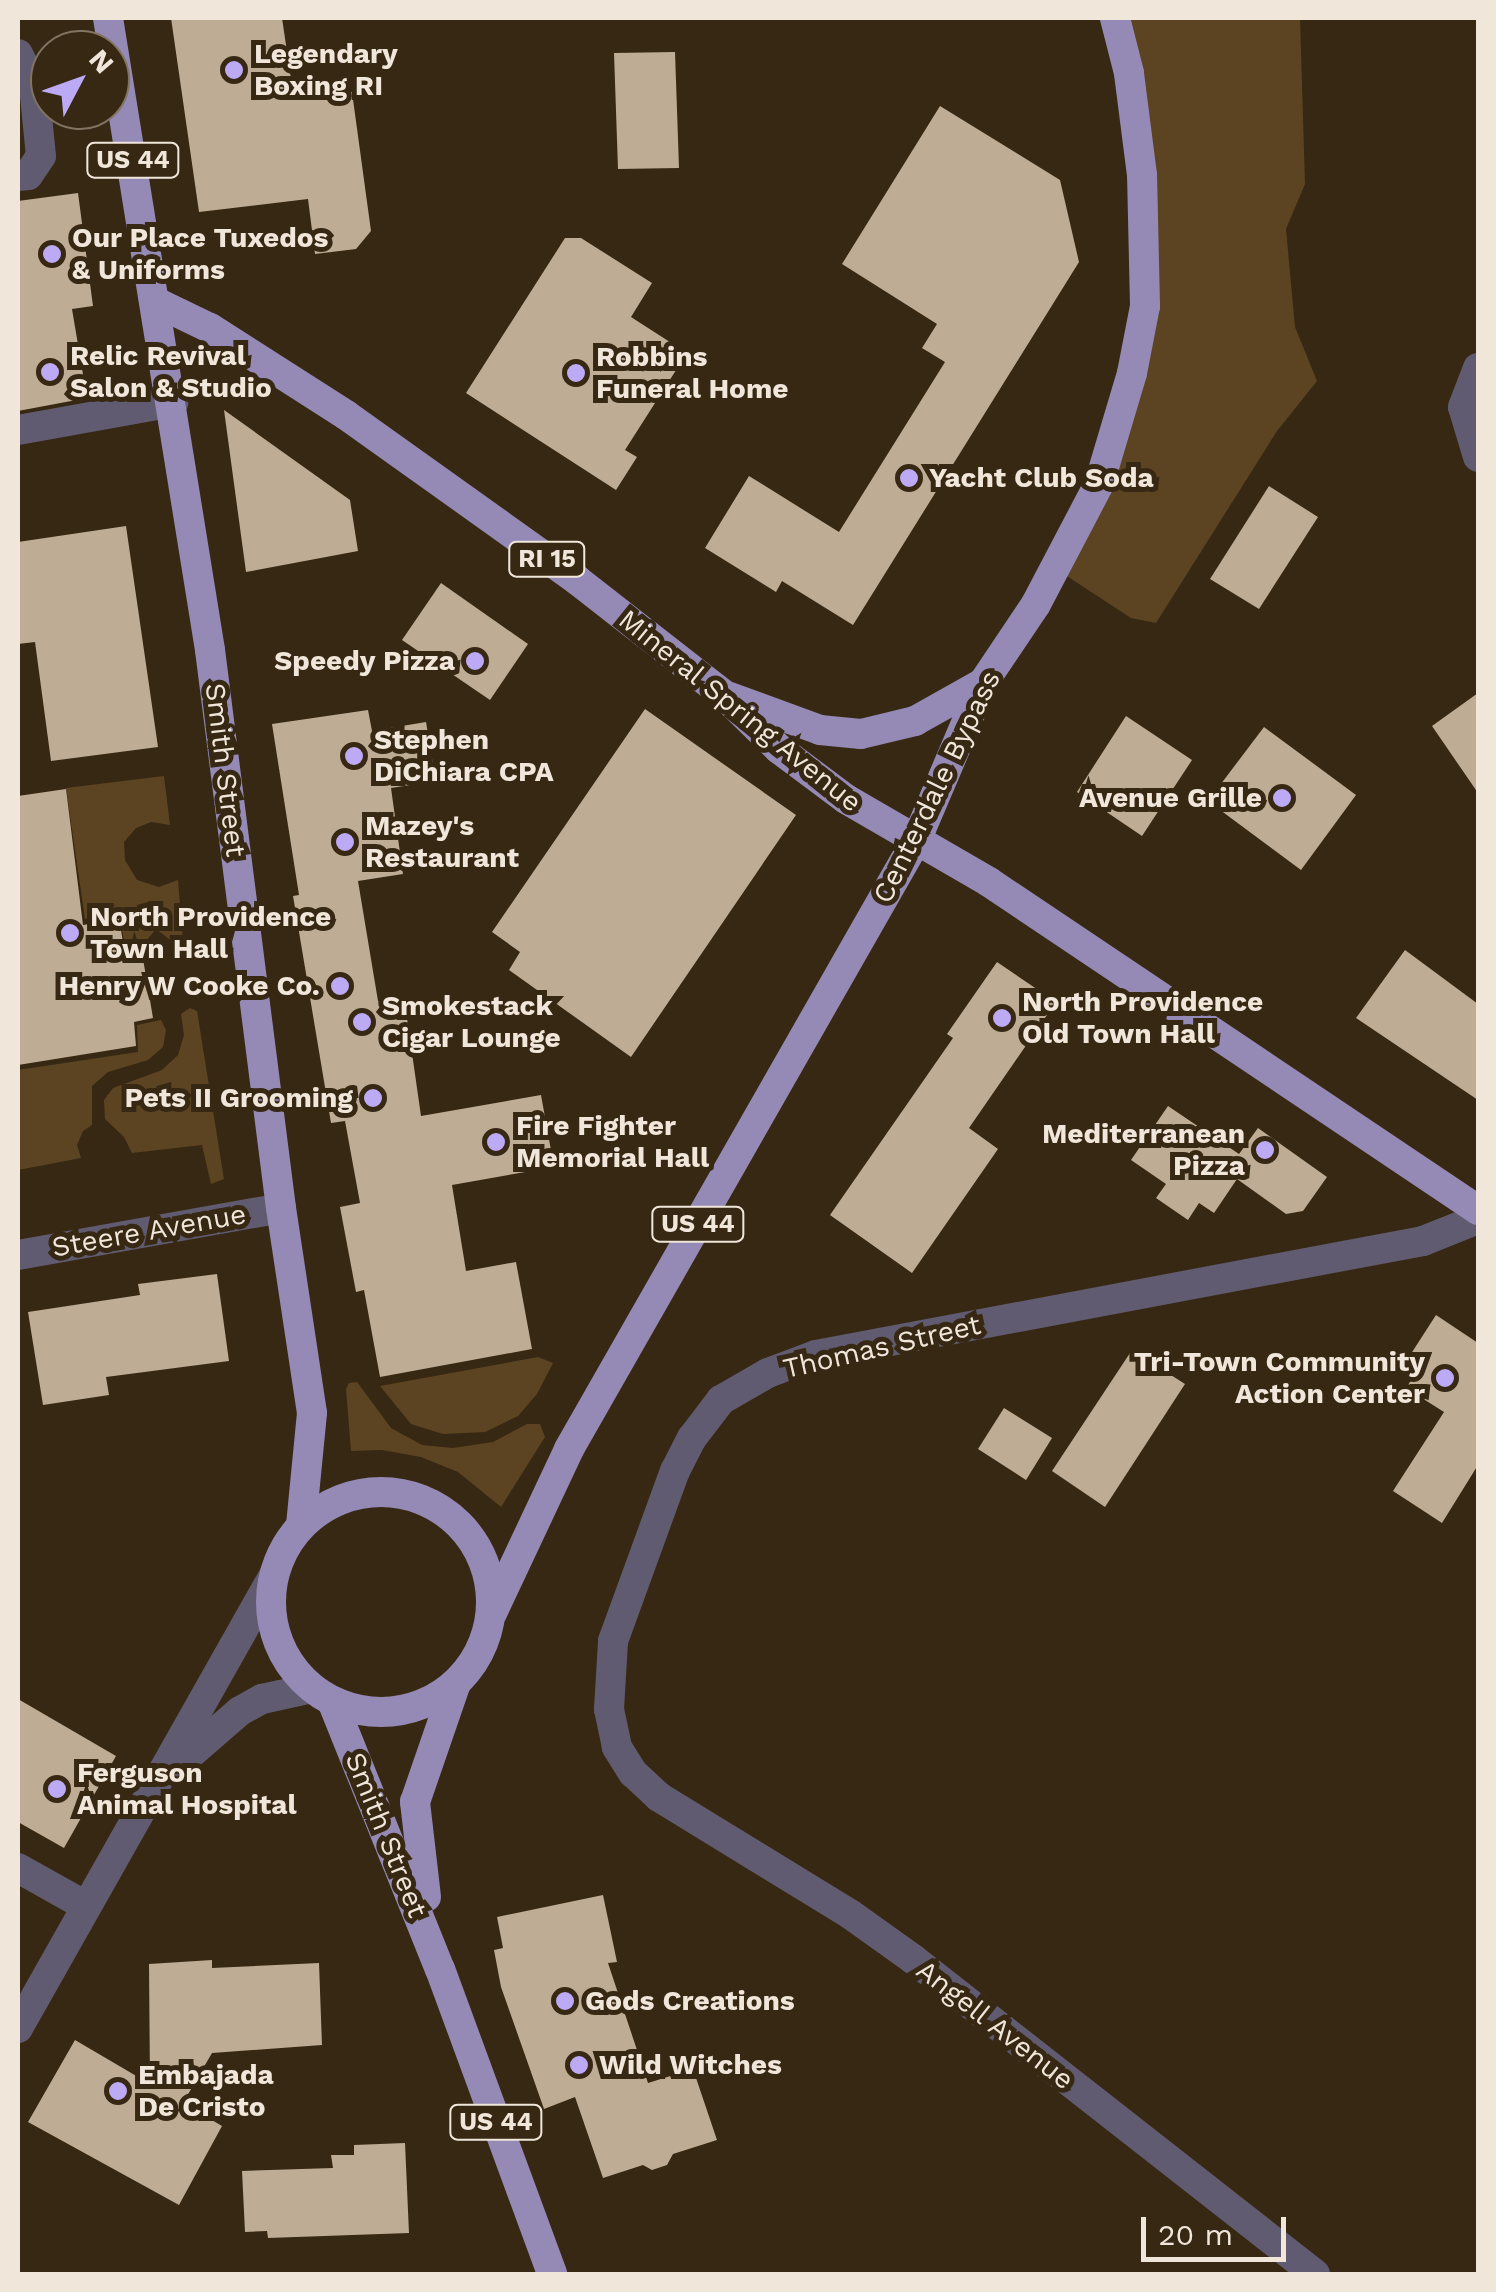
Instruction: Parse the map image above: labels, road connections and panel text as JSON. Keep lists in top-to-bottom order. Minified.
{"streets":{"main road":["US 44","RI 15","Mineral Spring Avenue","Smith Street","Centerdale Bypass"],"street":["Steere Avenue","Thomas Street","Angell Avenue"]},"crossings":[["Mineral Spring Avenue","Smith Street"],["Mineral Spring Avenue","Centerdale Bypass"],["Smith Street","Centerdale Bypass"],["Smith Street","Steere Avenue"],["Thomas Street","Angell Avenue"]],"places":["Legendary Boxing RI","Our Place Tuxedos & Uniforms","Relic Revival Salon & Studio","Robbins Funeral Home","Yacht Club Soda","Speedy Pizza","Stephen DiChiara CPA","Avenue Grille","Mazey's Restaurant","North Providence Town Hall","Henry W Cooke Co.","North Providence Old Town Hall","Smokestack Cigar Lounge","Pets II Grooming","Fire Fighter Memorial Hall","Mediterranean Pizza","Tri-Town Community Action Center","Ferguson Animal Hospital","Gods Creations","Wild Witches","Embajada De Cristo"],"scale_bar":"20 m","north":"top right"}
